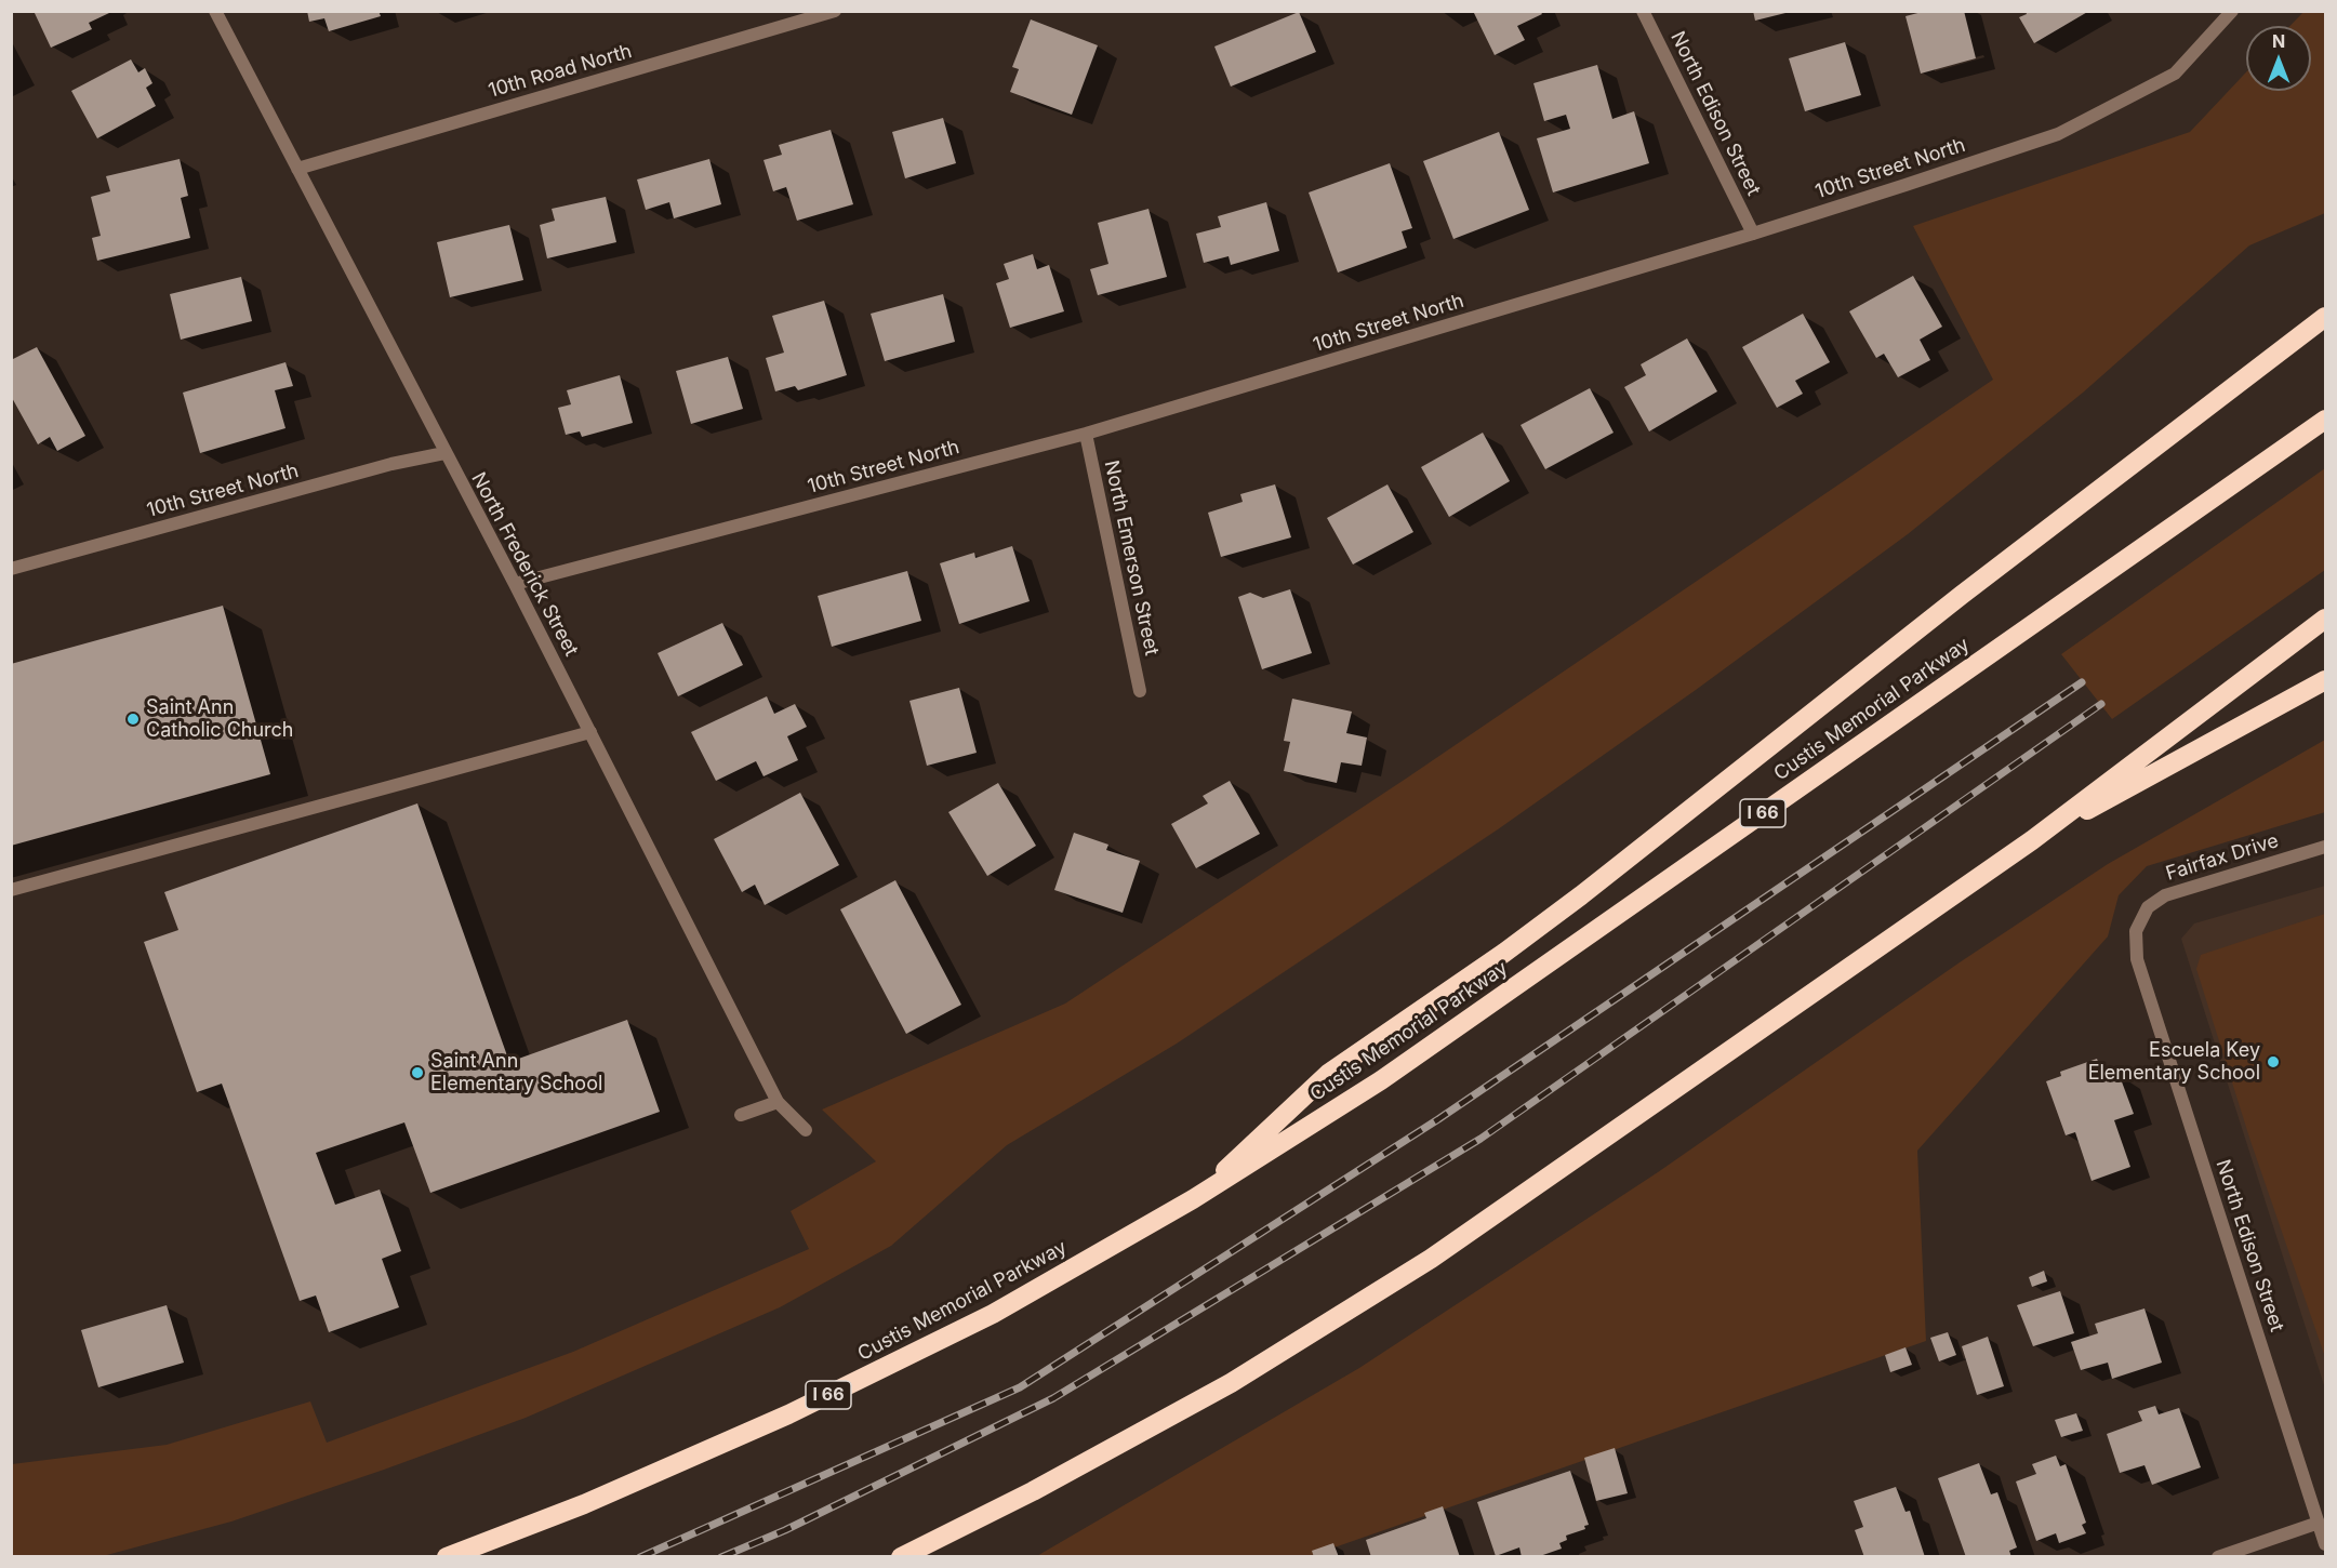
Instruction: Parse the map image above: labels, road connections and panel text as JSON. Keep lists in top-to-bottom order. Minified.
{"streets":{"highway":["Custis Memorial Parkway","I 66"],"street":["10th Road North","North Edison Street","10th Street North","North Emerson Street","North Frederick Street","Fairfax Drive"]},"crossings":[["10th Road North","North Frederick Street"],["North Edison Street","10th Street North"],["North Edison Street","Fairfax Drive"],["10th Street North","North Emerson Street"],["10th Street North","North Frederick Street"]],"places":["Saint Ann Catholic Church","Escuela Key Elementary School","Saint Ann Elementary School"],"north":"top"}
